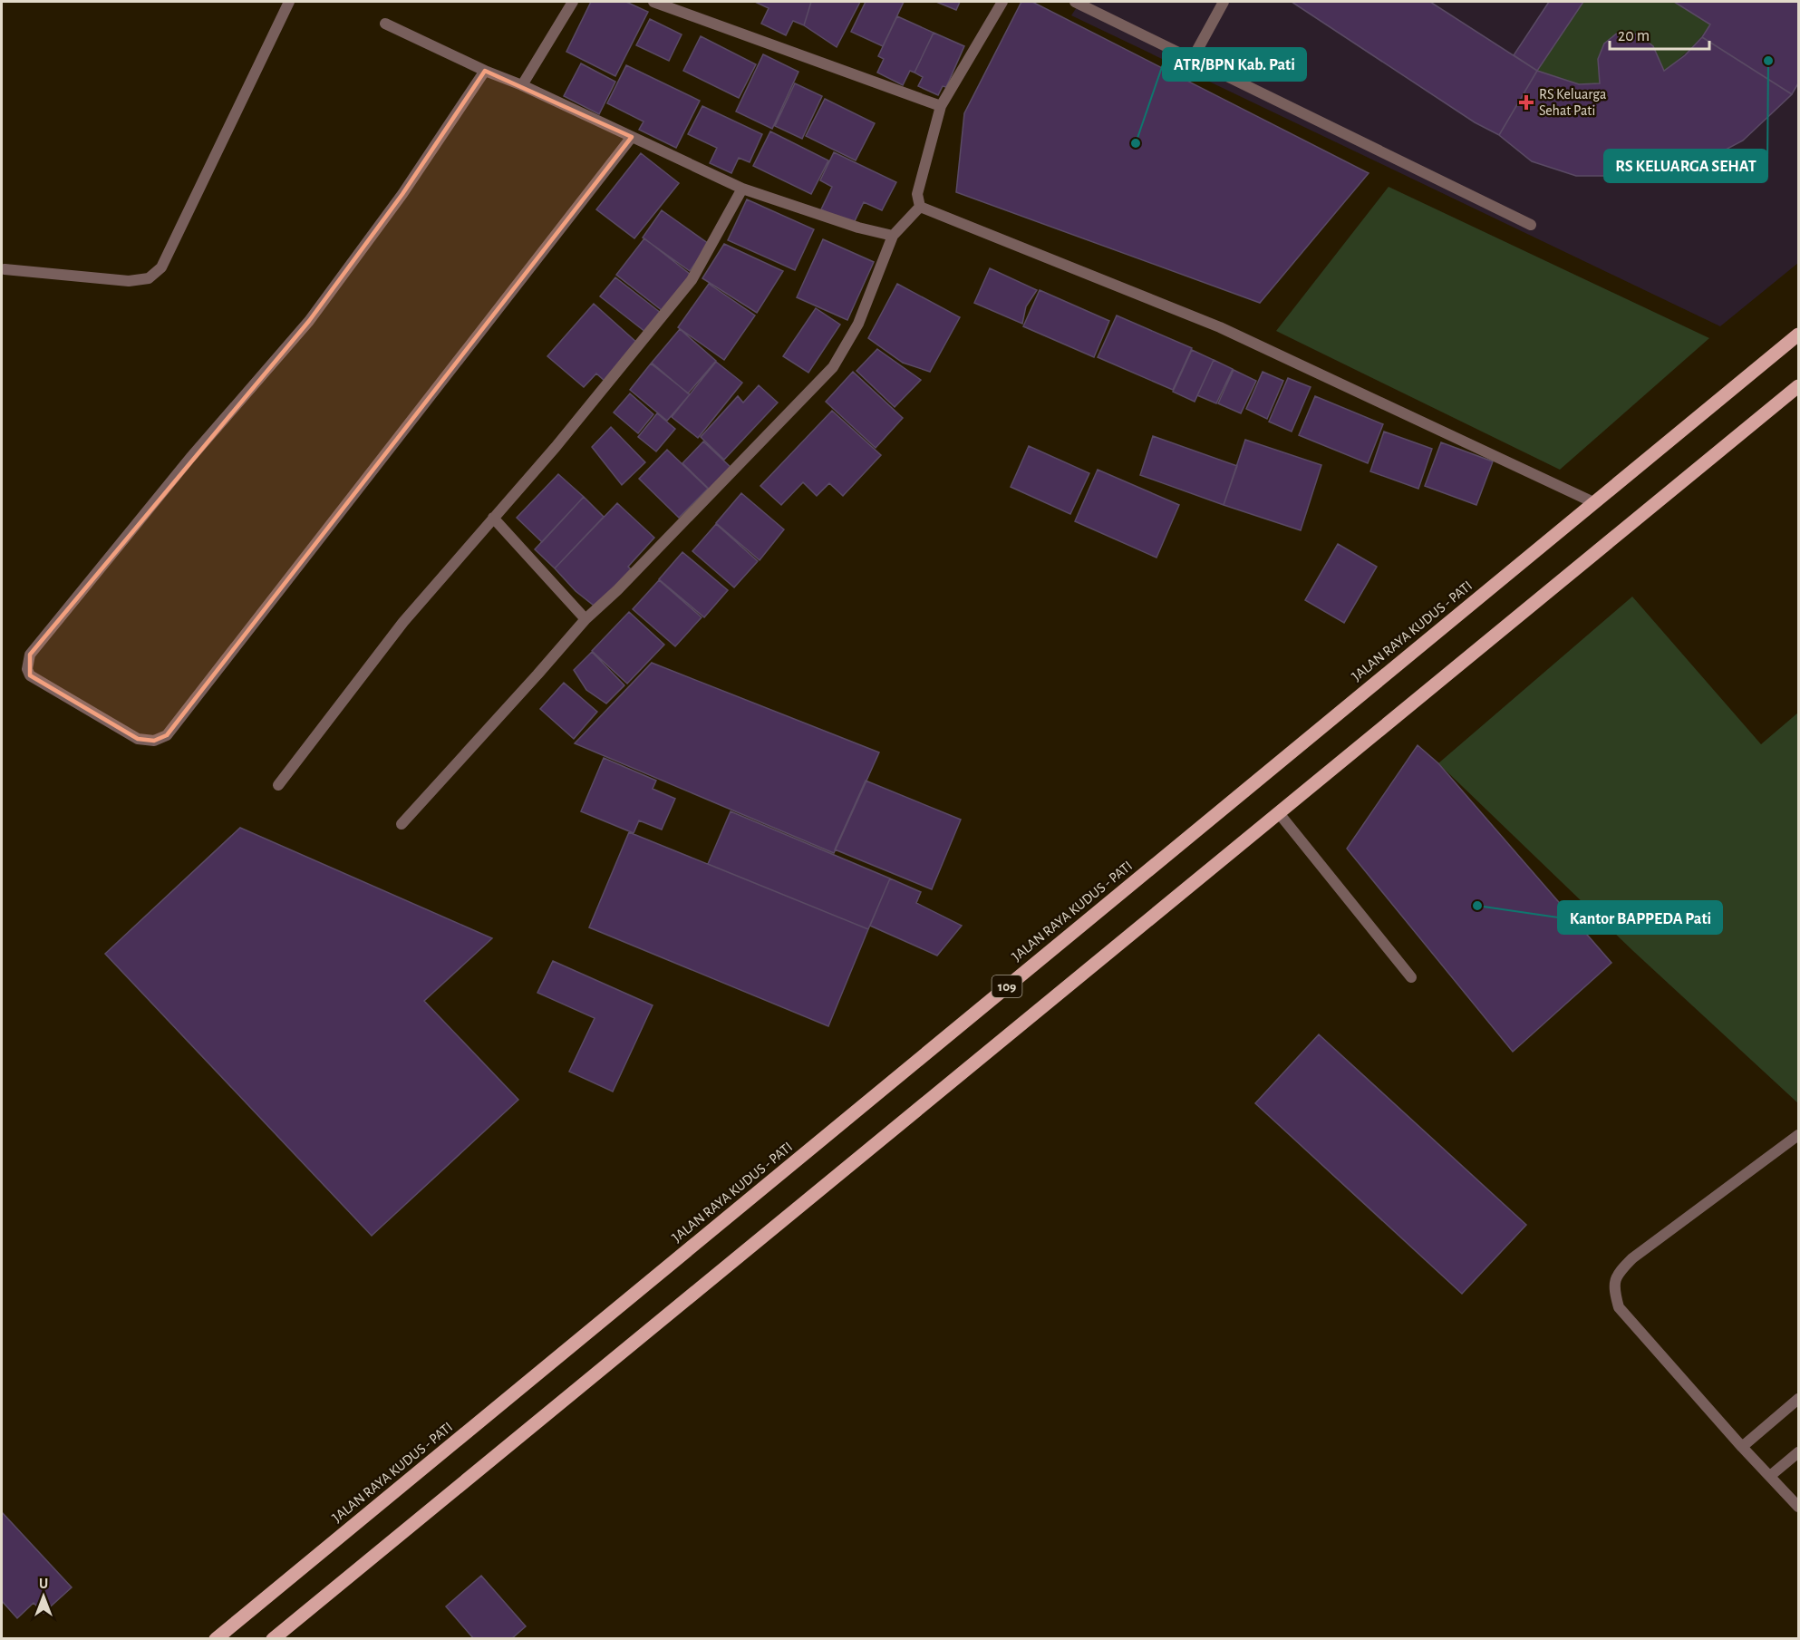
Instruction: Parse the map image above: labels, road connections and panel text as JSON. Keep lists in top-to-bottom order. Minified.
{"streets":{"main road":["JALAN RAYA KUDUS - PATI","109"]},"places":{"other":["RS KELUARGA SEHAT","ATR/BPN Kab. Pati","Kantor BAPPEDA Pati"],"health":["RS Keluarga Sehat Pati"]},"scale_bar":"20 m","north":"top"}
